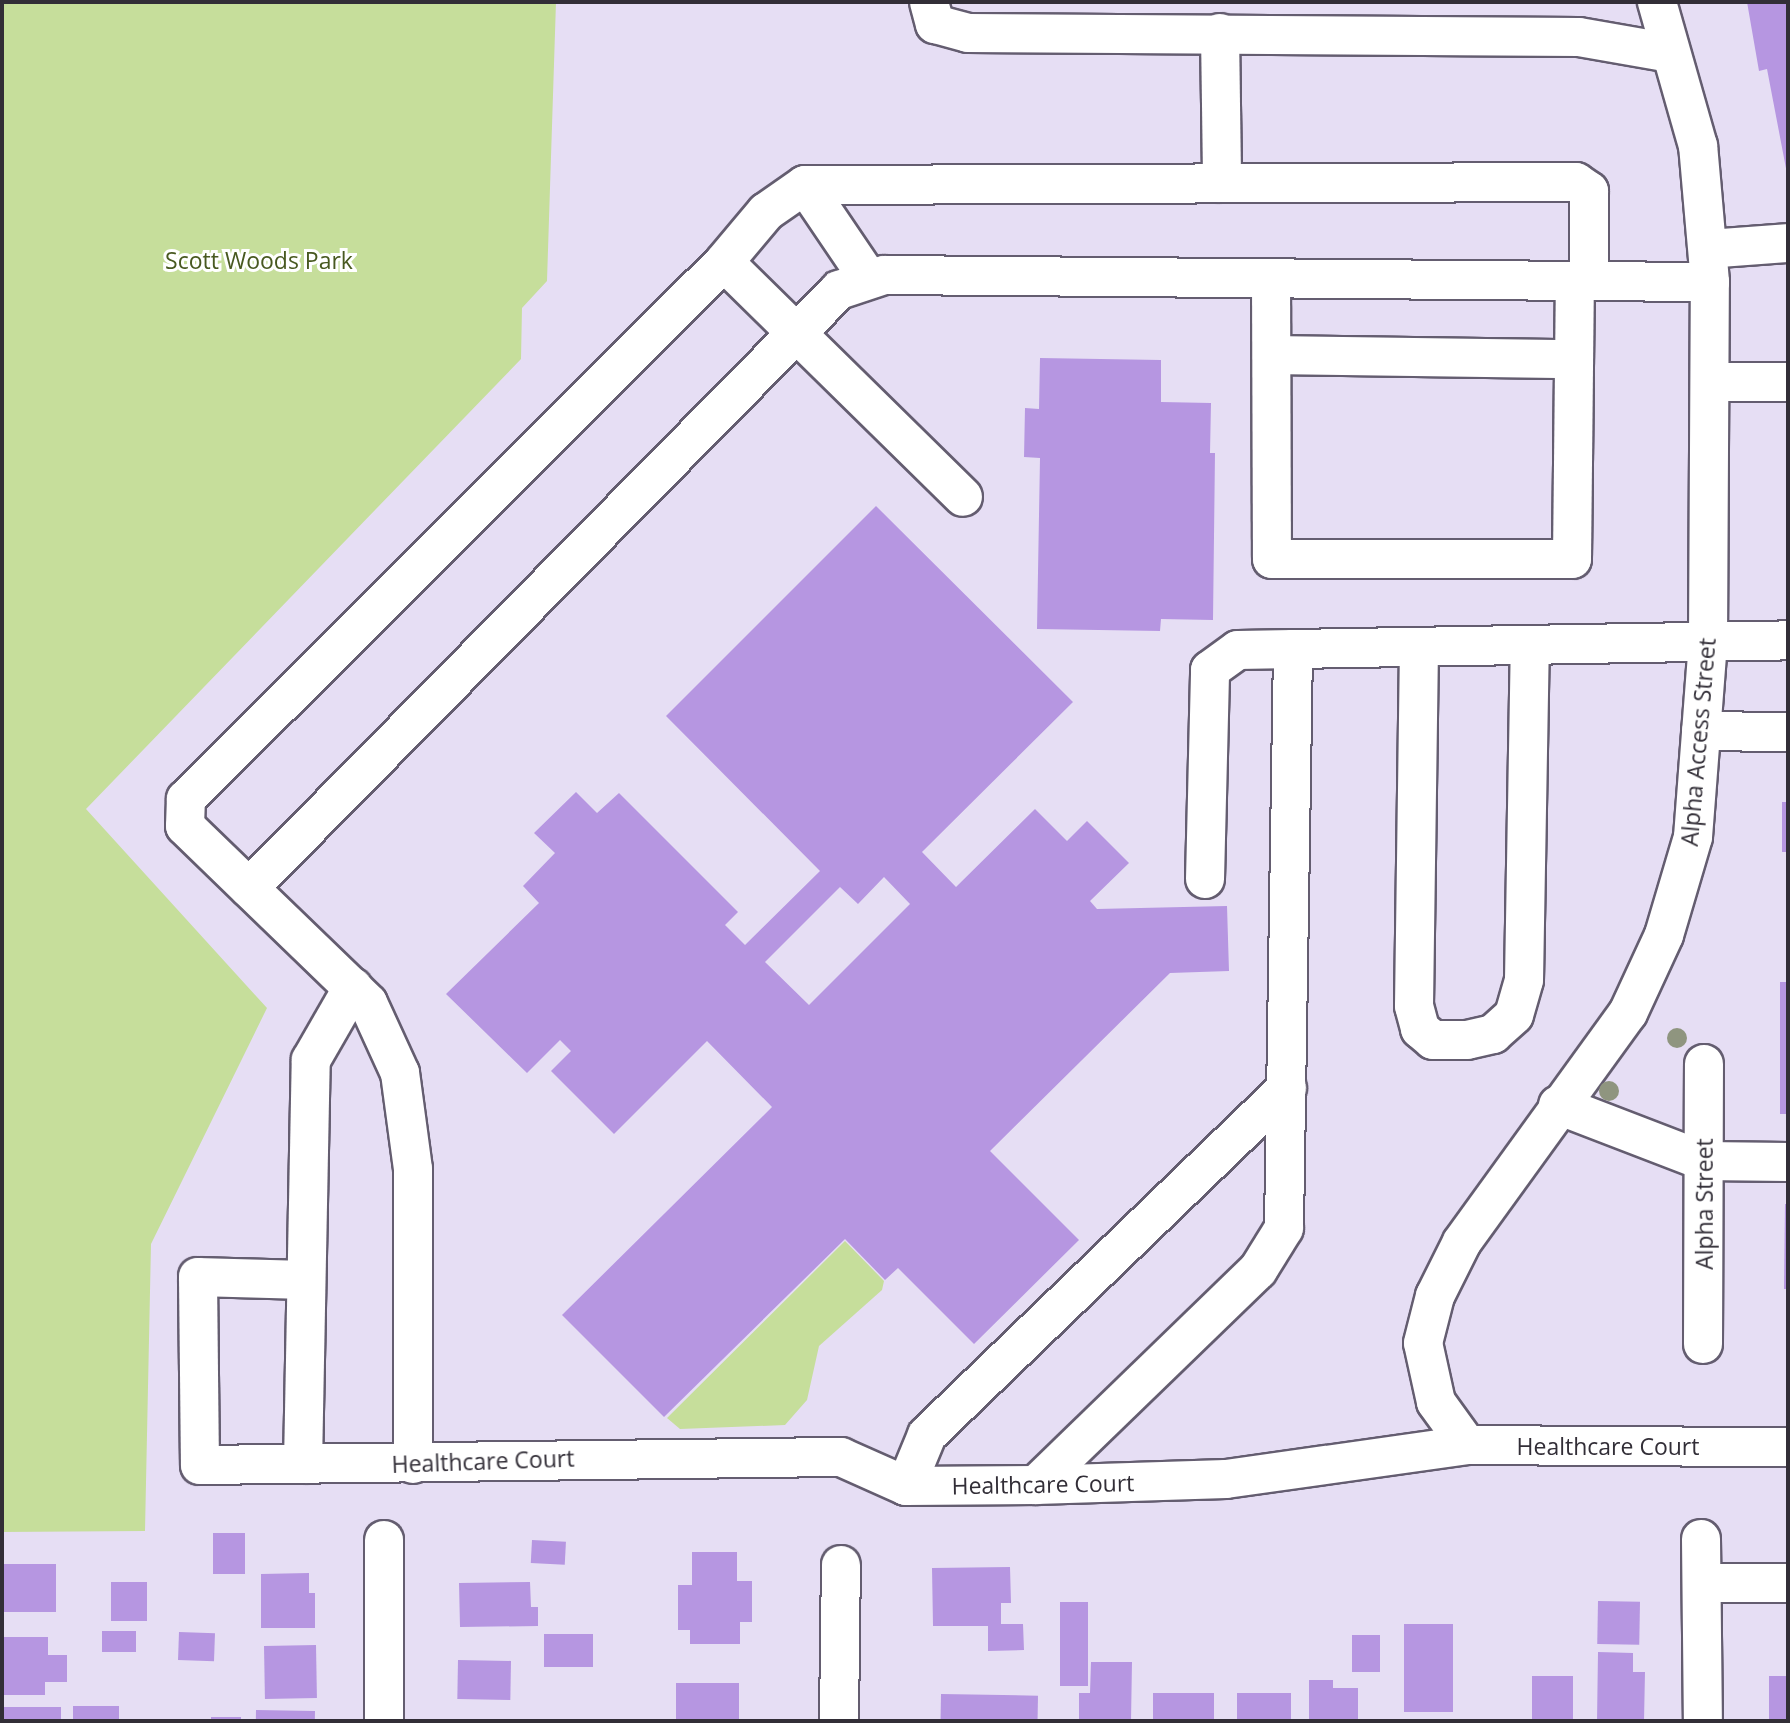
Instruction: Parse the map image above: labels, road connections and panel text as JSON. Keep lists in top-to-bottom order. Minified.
{"streets":{"street":["Alpha Access Street","Alpha Street","Healthcare Court"]},"crossings":[["Alpha Access Street","Healthcare Court"]],"parks":["Scott Woods Park"]}
